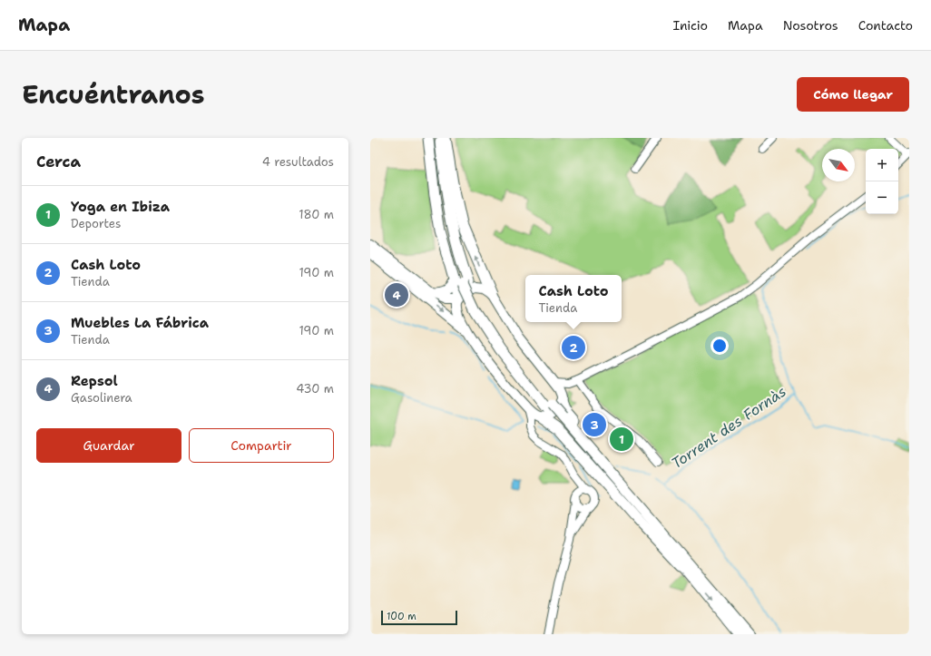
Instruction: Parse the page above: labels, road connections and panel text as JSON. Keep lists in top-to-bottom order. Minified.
{"water":["Torrent des Fornàs"],"scale_bar":"100 m","north":"bottom right","page":{"header":"Mapa","nav":["Inicio","Mapa","Nosotros","Contacto"],"title":"Encuéntranos","buttons":["Cómo llegar",["Guardar","Compartir"]],"heading":["Cerca","4 resultados"],"map_buttons":["+","−"],"list":[{"mark":"1","name":"Yoga en Ibiza","note":"Deportes","value":"180 m"},{"mark":"2","name":"Cash Loto","note":"Tienda","value":"190 m"},{"mark":"3","name":"Muebles La Fábrica","note":"Tienda","value":"190 m"},{"mark":"4","name":"Repsol","note":"Gasolinera","value":"430 m"}],"popup":["Cash Loto","Tienda"],"pins":["4","2","3","1"],"scale":"100 m"}}
